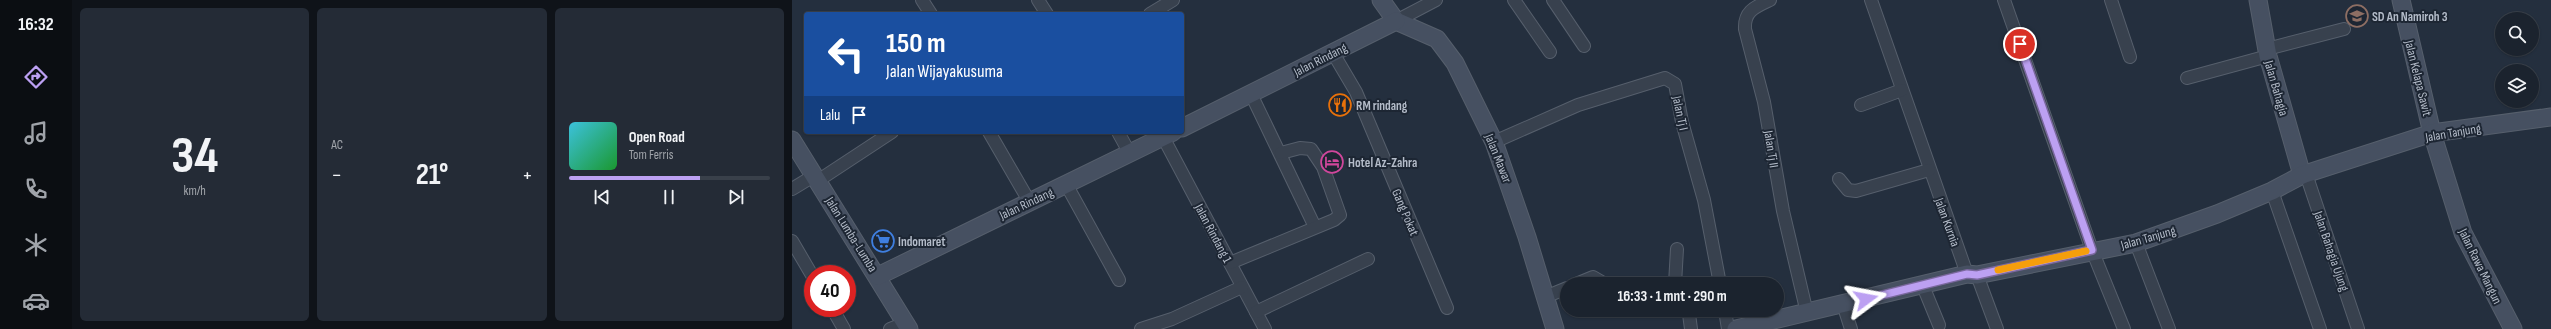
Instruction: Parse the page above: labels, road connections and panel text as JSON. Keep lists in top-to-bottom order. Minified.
{"streets":{"street":["Jalan Rindang","Jalan Kelapa Sawit","Jalan Bahagia","Jalan Tj I","Jalan Tanjung","Jalan Tj II","Jalan Mawar","Gang Pokat","Jalan Kurnia","Jalan Rindang 1","Jalan Lumba-Lumba","Jalan Bahagia Ujung","Jalan Rawa Mangun"]},"crossings":[["Jalan Rindang","Jalan Mawar"],["Jalan Rindang","Gang Pokat"],["Jalan Rindang","Jalan Rindang 1"],["Jalan Rindang","Jalan Lumba-Lumba"],["Jalan Kelapa Sawit","Jalan Tanjung"],["Jalan Kelapa Sawit","Jalan Rawa Mangun"],["Jalan Bahagia","Jalan Tanjung"],["Jalan Bahagia","Jalan Bahagia Ujung"],["Jalan Tj I","Jalan Mawar"],["Jalan Tanjung","Jalan Tj II"],["Jalan Tanjung","Jalan Kurnia"],["Jalan Tanjung","Jalan Bahagia Ujung"],["Jalan Tanjung","Jalan Rawa Mangun"]],"places":{"school or university":["SD An Namiroh 3"],"restaurant":["RM rindang"],"hotel":["Hotel Az-Zahra"],"supermarket":["Indomaret"]},"page":{"tabs":"16:32","tile":[["34","km/h"],"AC"],"turn":["150 m","Jalan Wijayakusuma"],"then":"Lalu","song":["Open Road","Tom Ferris"],"heat":["−","21°","+"],"limit":"40","trip":"16:33 · 1 mnt · 290 m"}}
